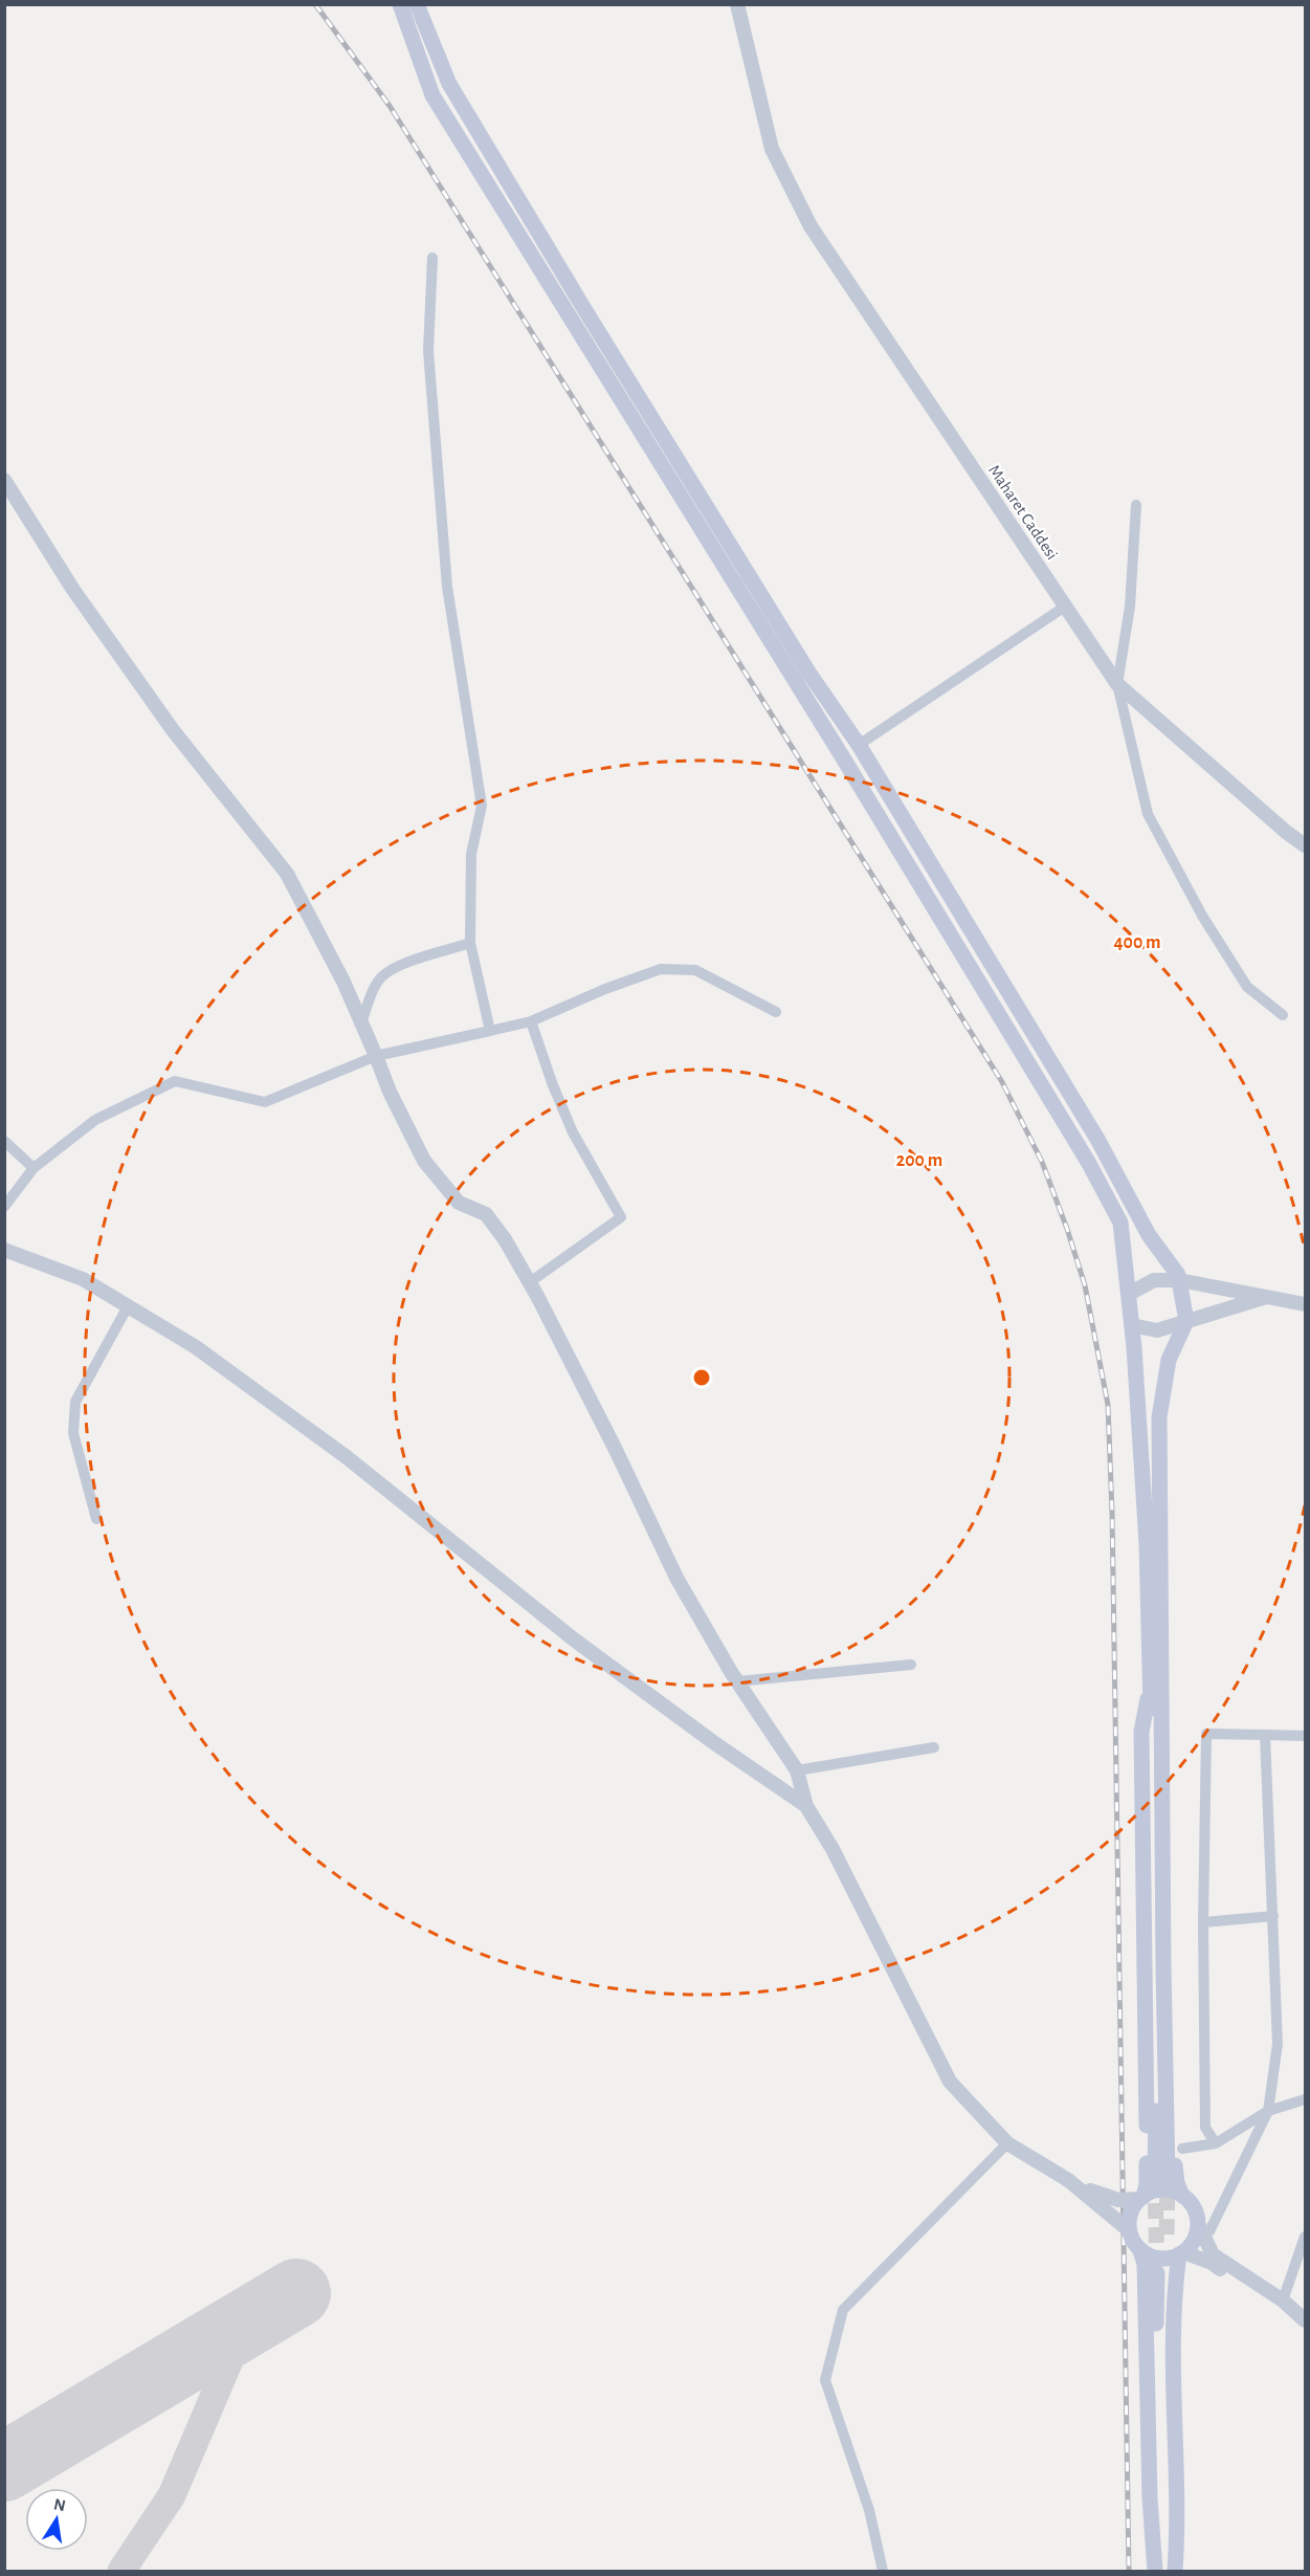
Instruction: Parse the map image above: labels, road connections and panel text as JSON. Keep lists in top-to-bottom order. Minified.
{"streets":{"street":["Maharet Caddesi"]},"north":"top","rings":["400 m","200 m"]}
